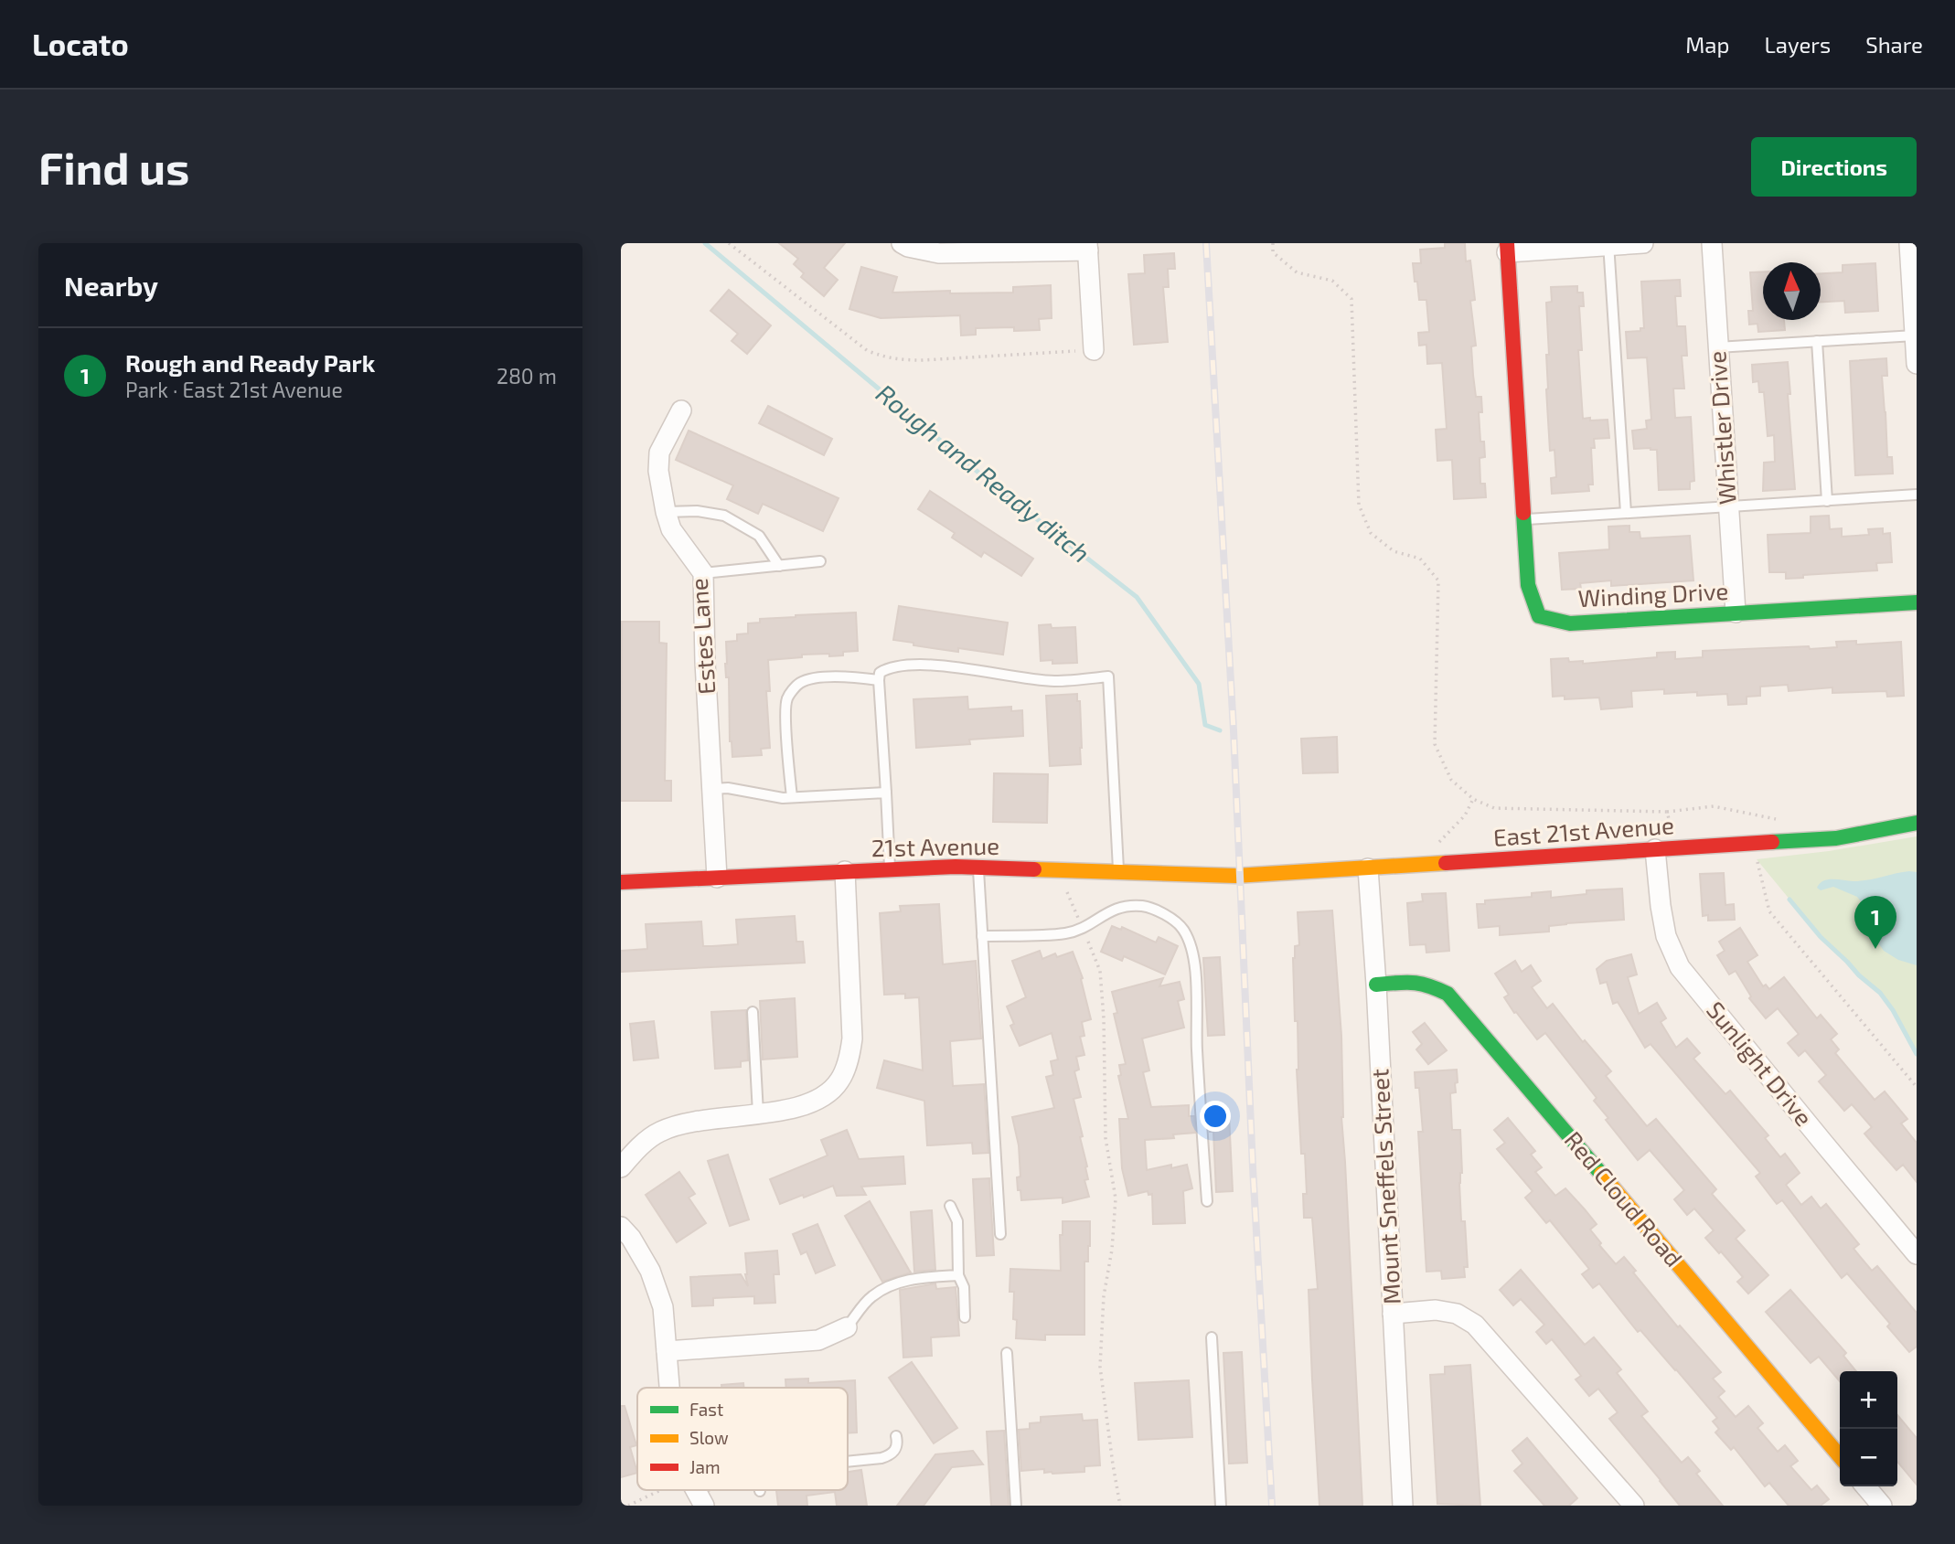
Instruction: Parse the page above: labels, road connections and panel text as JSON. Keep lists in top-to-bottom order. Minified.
{"streets":{"street":["Whistler Drive","Winding Drive","Estes Lane","East 21st Avenue","21st Avenue","Sunlight Drive","Mount Sneffels Street","Red Cloud Road"]},"crossings":[["Whistler Drive","Winding Drive"],["Estes Lane","21st Avenue"],["East 21st Avenue","21st Avenue"],["East 21st Avenue","Sunlight Drive"],["East 21st Avenue","Mount Sneffels Street"],["Mount Sneffels Street","Red Cloud Road"]],"water":["Rough and Ready ditch"],"legend":["Fast","Slow","Jam"],"north":"top","page":{"header":"Locato","nav":["Map","Layers","Share"],"buttons":"Directions","title":"Find us","heading":"Nearby","list":[{"mark":"1","name":"Rough and Ready Park","note":"Park · East 21st Avenue","value":"280 m"}],"pins":"1","map_buttons":["+","−"]}}
